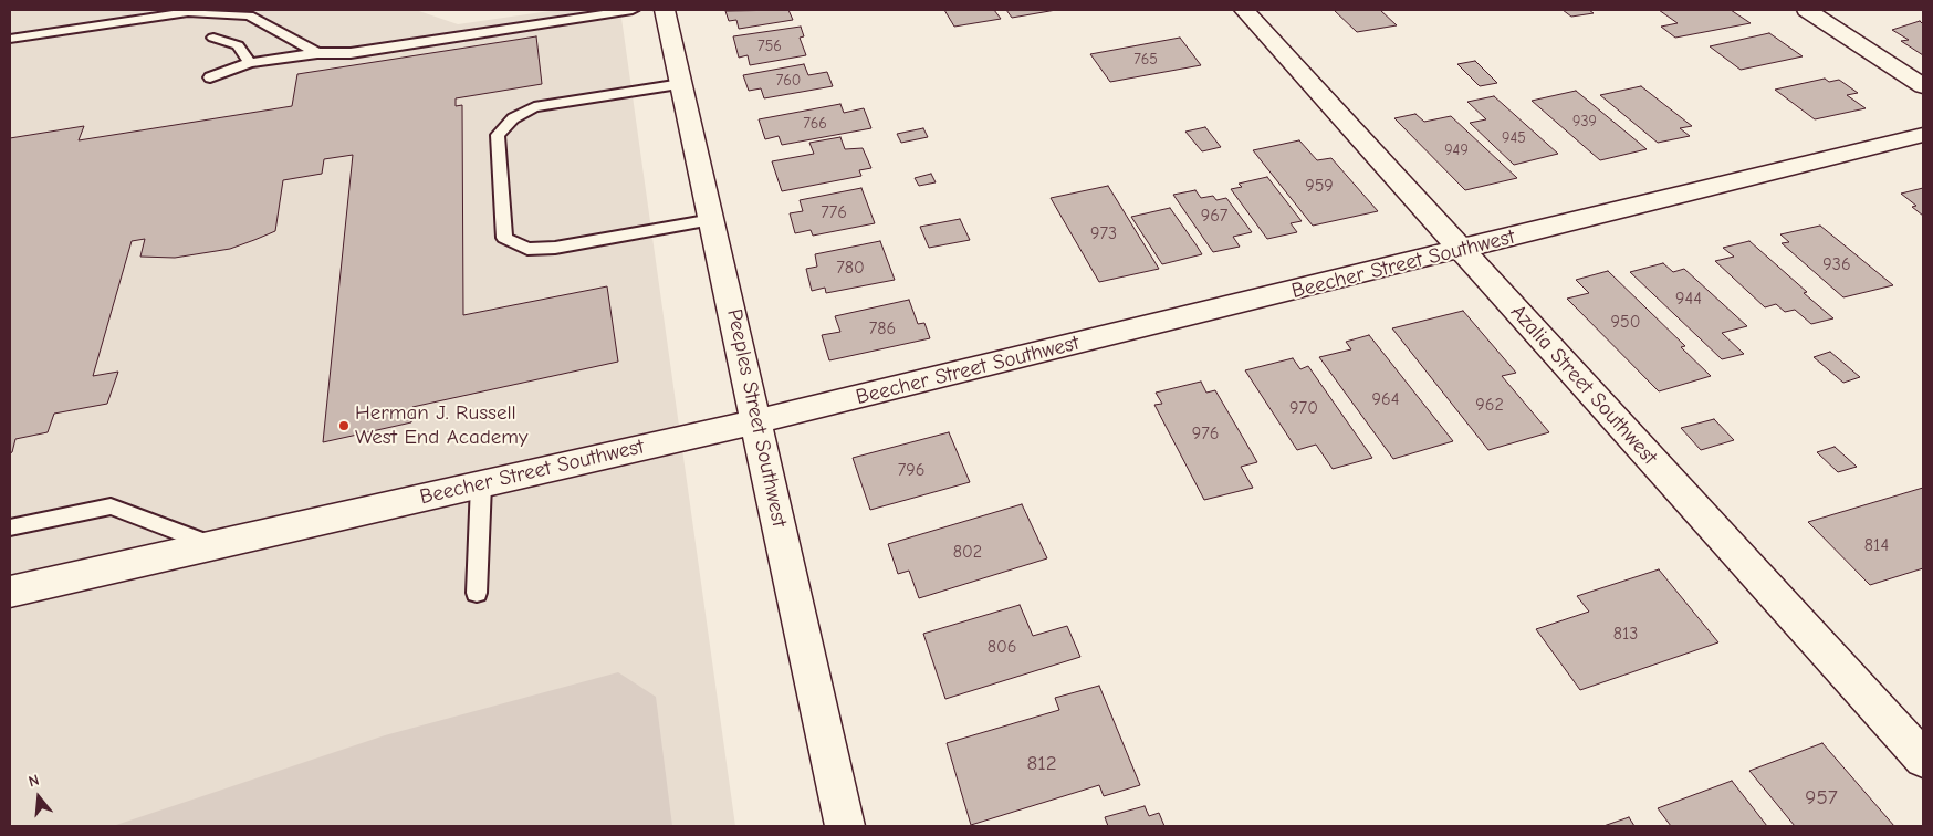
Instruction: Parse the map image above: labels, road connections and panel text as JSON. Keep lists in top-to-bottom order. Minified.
{"streets":{"street":["Beecher Street Southwest","Azalia Street Southwest","Peeples Street Southwest"]},"crossings":[["Beecher Street Southwest","Azalia Street Southwest"],["Beecher Street Southwest","Peeples Street Southwest"]],"places":["Herman J. Russell West End Academy"],"house_numbers":["756","765","760","939","766","945","949","959","776","967","973","936","780","944","950","786","964","962","970","976","796","814","802","813","806","812","957"],"north":"top"}
